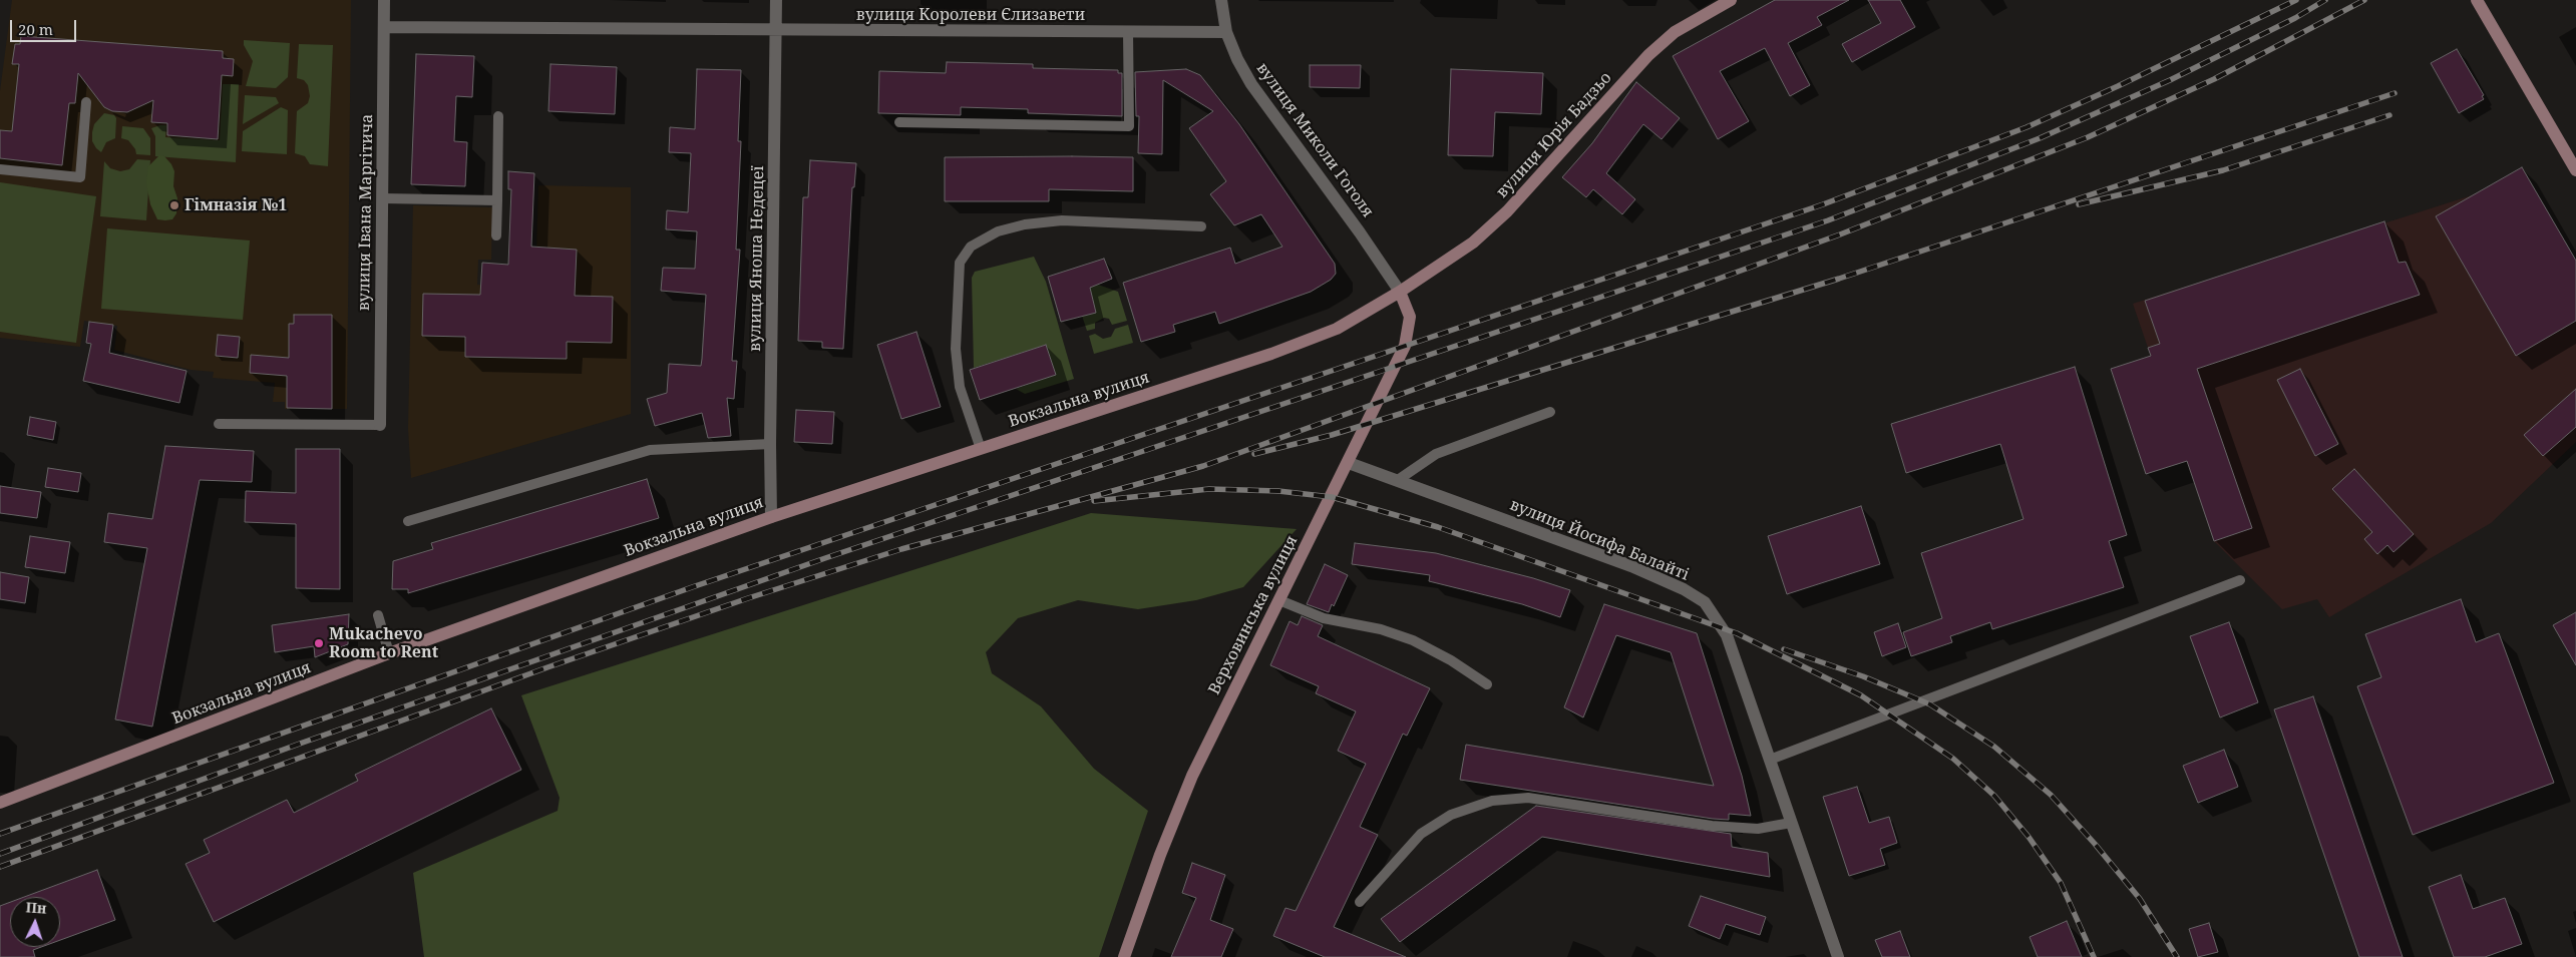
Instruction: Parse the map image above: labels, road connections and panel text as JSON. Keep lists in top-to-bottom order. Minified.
{"streets":{"street":["вулиця Королеви Єлизавети","вулиця Юрія Бадзьо","вулиця Миколи Гоголя","вулиця Івана Маргітича","вулиця Яноша Недецеї","Вокзальна вулиця","вулиця Йосифа Балайті","Верховинська вулиця"]},"crossings":[["вулиця Королеви Єлизавети","вулиця Миколи Гоголя"],["вулиця Королеви Єлизавети","вулиця Івана Маргітича"],["вулиця Королеви Єлизавети","вулиця Яноша Недецеї"],["вулиця Юрія Бадзьо","вулиця Миколи Гоголя"],["вулиця Юрія Бадзьо","Вокзальна вулиця"],["вулиця Юрія Бадзьо","Верховинська вулиця"],["вулиця Миколи Гоголя","Вокзальна вулиця"],["вулиця Миколи Гоголя","Верховинська вулиця"],["вулиця Яноша Недецеї","Вокзальна вулиця"],["Вокзальна вулиця","Верховинська вулиця"],["вулиця Йосифа Балайті","Верховинська вулиця"]],"places":["Гімназія №1","Mukachevo Room to Rent"],"scale_bar":"20 m","north":"top"}
